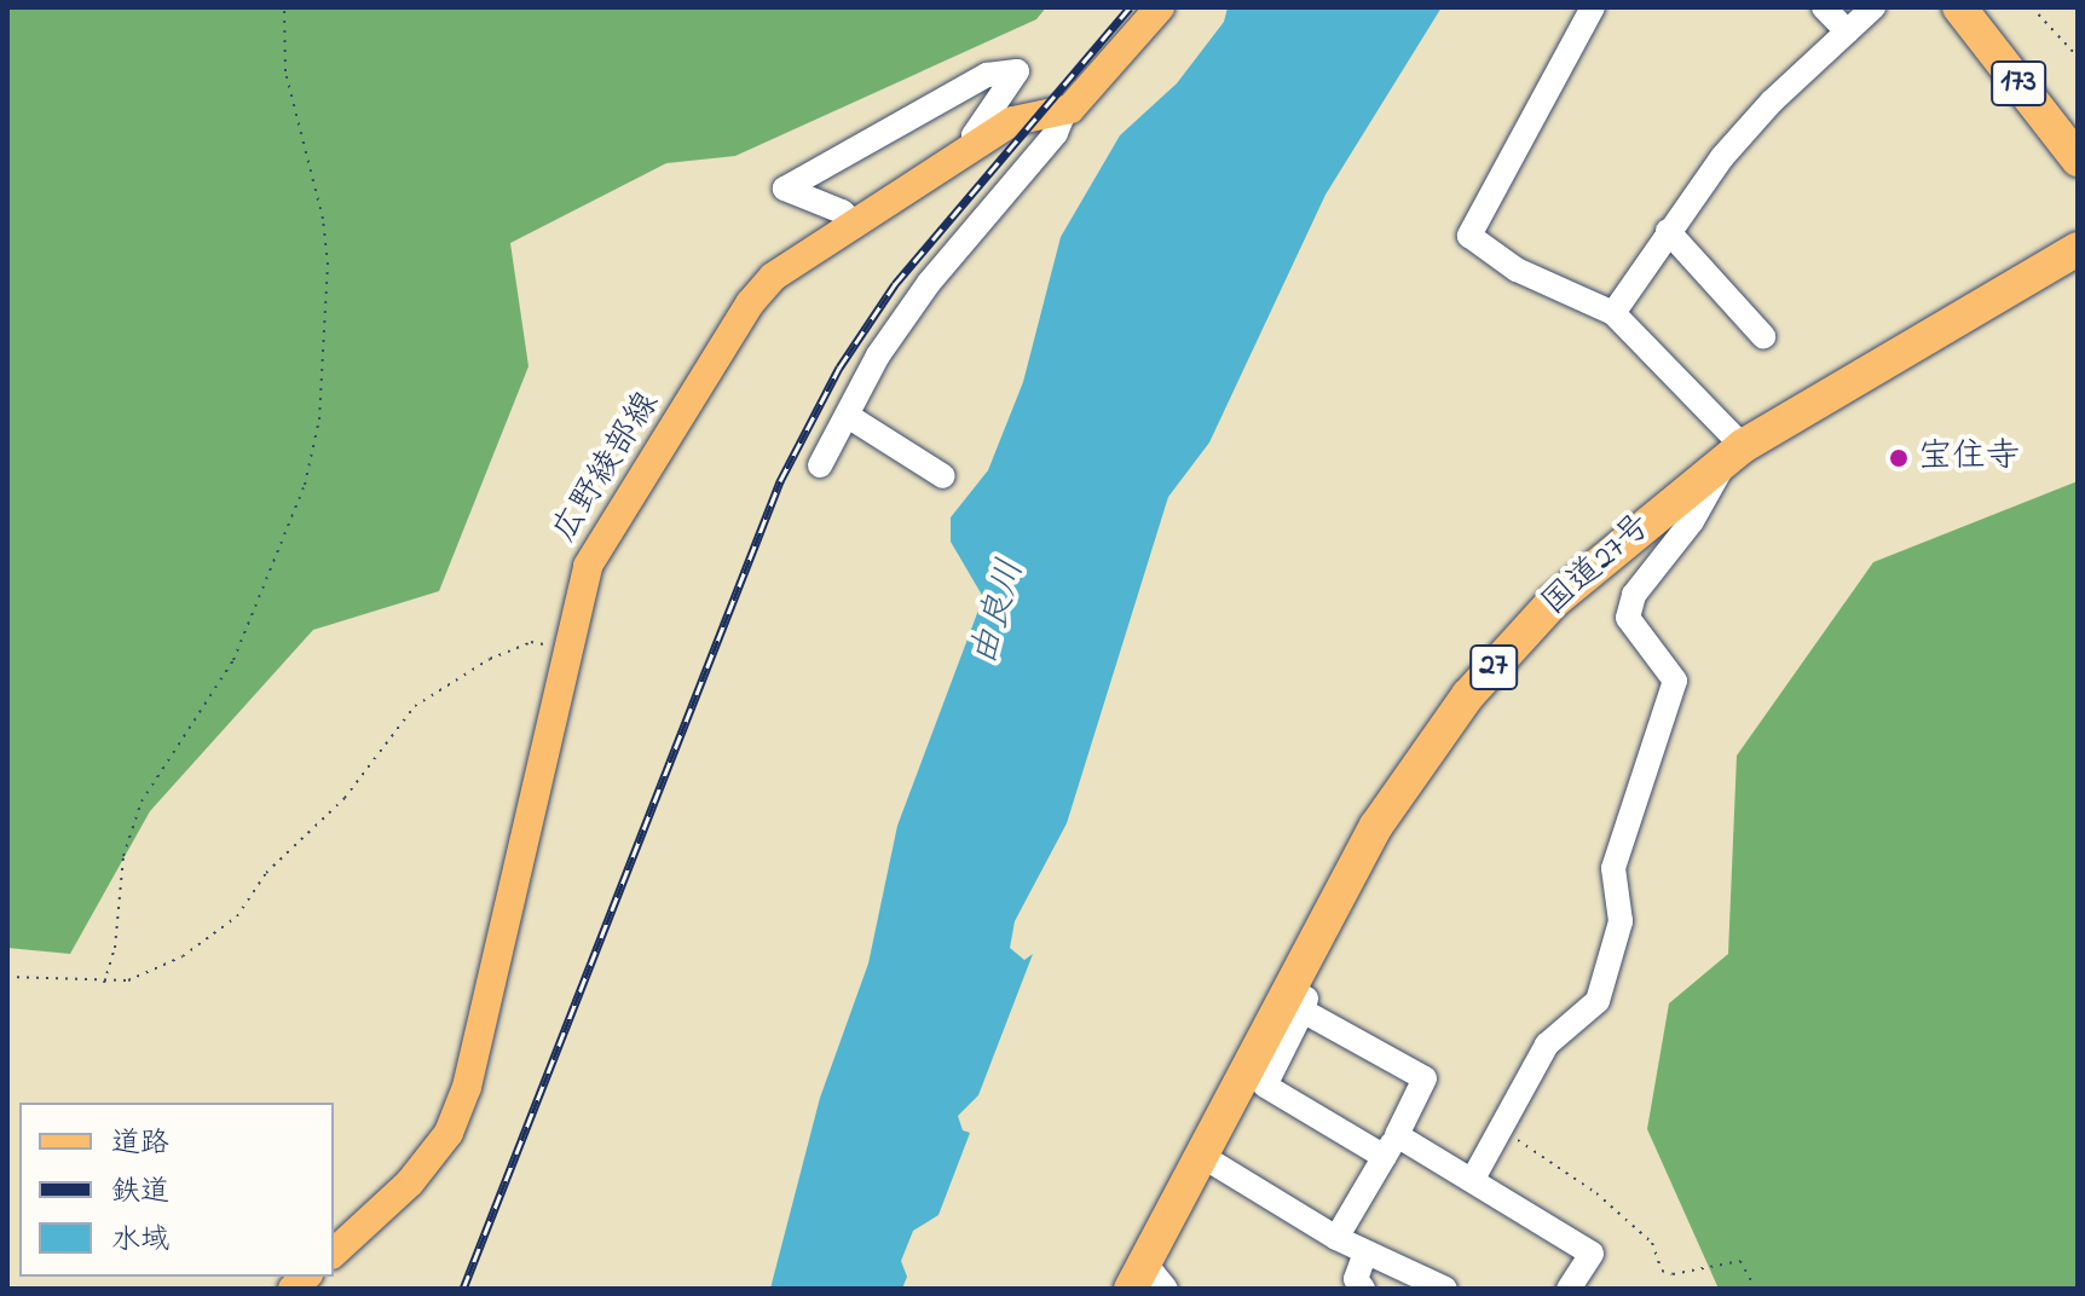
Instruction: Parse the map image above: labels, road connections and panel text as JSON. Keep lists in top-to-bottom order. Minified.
{"streets":{"highway":["173","国道27号","27"],"main road":["広野綾部線"]},"water":["由良川"],"places":["宝住寺"],"legend":["道路","鉄道","水域"]}
